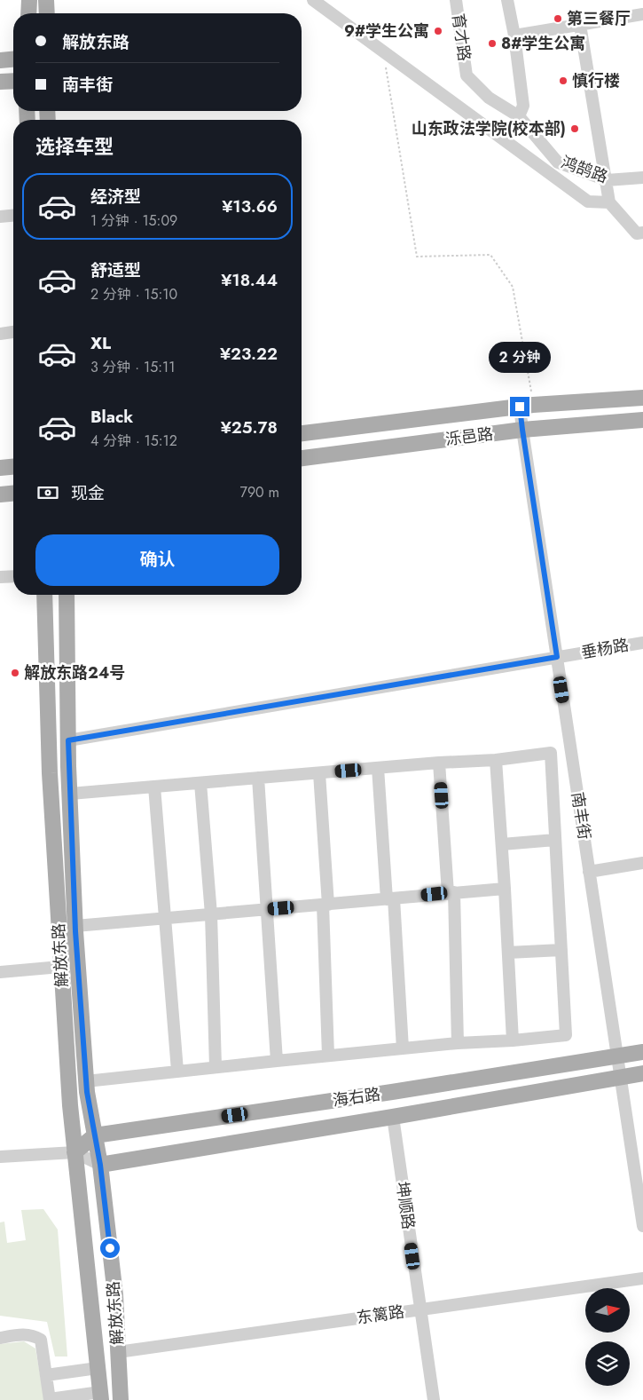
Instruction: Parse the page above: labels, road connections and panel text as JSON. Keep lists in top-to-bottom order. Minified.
{"streets":{"main road":["泺邑路","解放东路","海右路"],"street":["育才路","鸿鹄路","垂杨路","南丰街","坤顺路","东篱路"]},"crossings":[["育才路","鸿鹄路"],["泺邑路","南丰街"],["垂杨路","南丰街"],["垂杨路","解放东路"],["南丰街","海右路"],["解放东路","海右路"],["解放东路","东篱路"],["海右路","坤顺路"],["坤顺路","东篱路"]],"places":["第三餐厅","9#学生公寓","8#学生公寓","慎行楼","山东政法学院(校本部)","解放东路24号"],"north":"right","page":{"banner":["解放东路","南丰街"],"heading":"选择车型","list":[{"name":"经济型","note":"1 分钟 · 15:09","value":"¥13.66"},{"name":"舒适型","note":"2 分钟 · 15:10","value":"¥18.44"},{"name":"XL","note":"3 分钟 · 15:11","value":"¥23.22"},{"name":"Black","note":"4 分钟 · 15:12","value":"¥25.78"}],"bubble":"2 分钟","pay":["现金","790 m"],"buttons":"确认"}}
